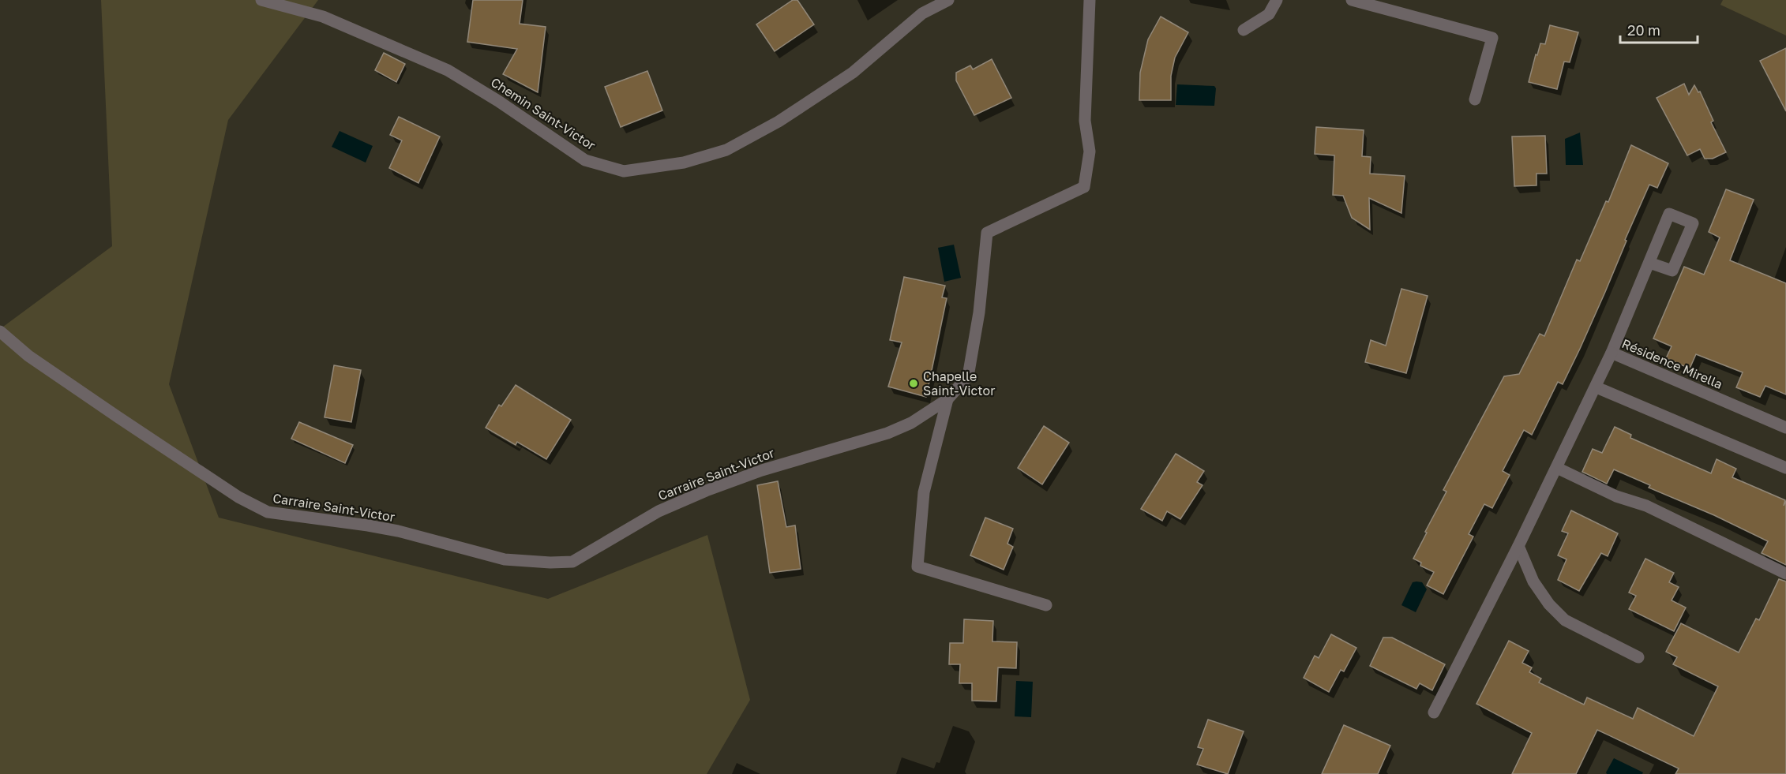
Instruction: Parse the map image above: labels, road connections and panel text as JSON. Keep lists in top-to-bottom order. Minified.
{"streets":{"street":["Chemin Saint-Victor","Résidence Mirella","Carraire Saint-Victor"]},"places":["Chapelle Saint-Victor"],"scale_bar":"20 m"}
